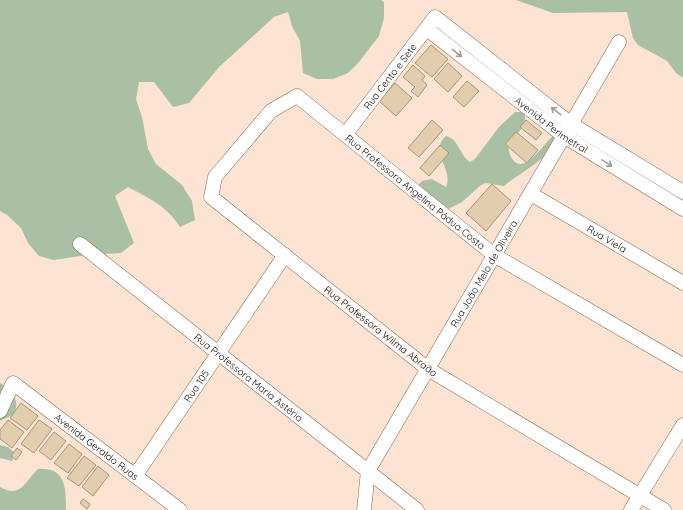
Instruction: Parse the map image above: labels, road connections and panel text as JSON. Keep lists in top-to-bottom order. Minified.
{"streets":{"street":["Rua Cento e Sete","Avenida Perimetral","Rua Professora Angelina Pádua Costa","Rua Viela","Rua João Melo de Oliveira","Rua Professora Wilma Abraão","Rua Professora Maria Astéria","Rua 105","Avenida Geraldo Ruas"]},"crossings":[["Rua Cento e Sete","Avenida Perimetral"],["Rua Cento e Sete","Rua Professora Angelina Pádua Costa"],["Avenida Perimetral","Rua João Melo de Oliveira"],["Rua Professora Angelina Pádua Costa","Rua João Melo de Oliveira"],["Rua Professora Angelina Pádua Costa","Rua Professora Wilma Abraão"],["Rua Viela","Rua João Melo de Oliveira"],["Rua João Melo de Oliveira","Rua Professora Wilma Abraão"],["Rua João Melo de Oliveira","Rua Professora Maria Astéria"],["Rua Professora Wilma Abraão","Rua 105"],["Rua Professora Maria Astéria","Rua 105"],["Rua 105","Avenida Geraldo Ruas"]]}
